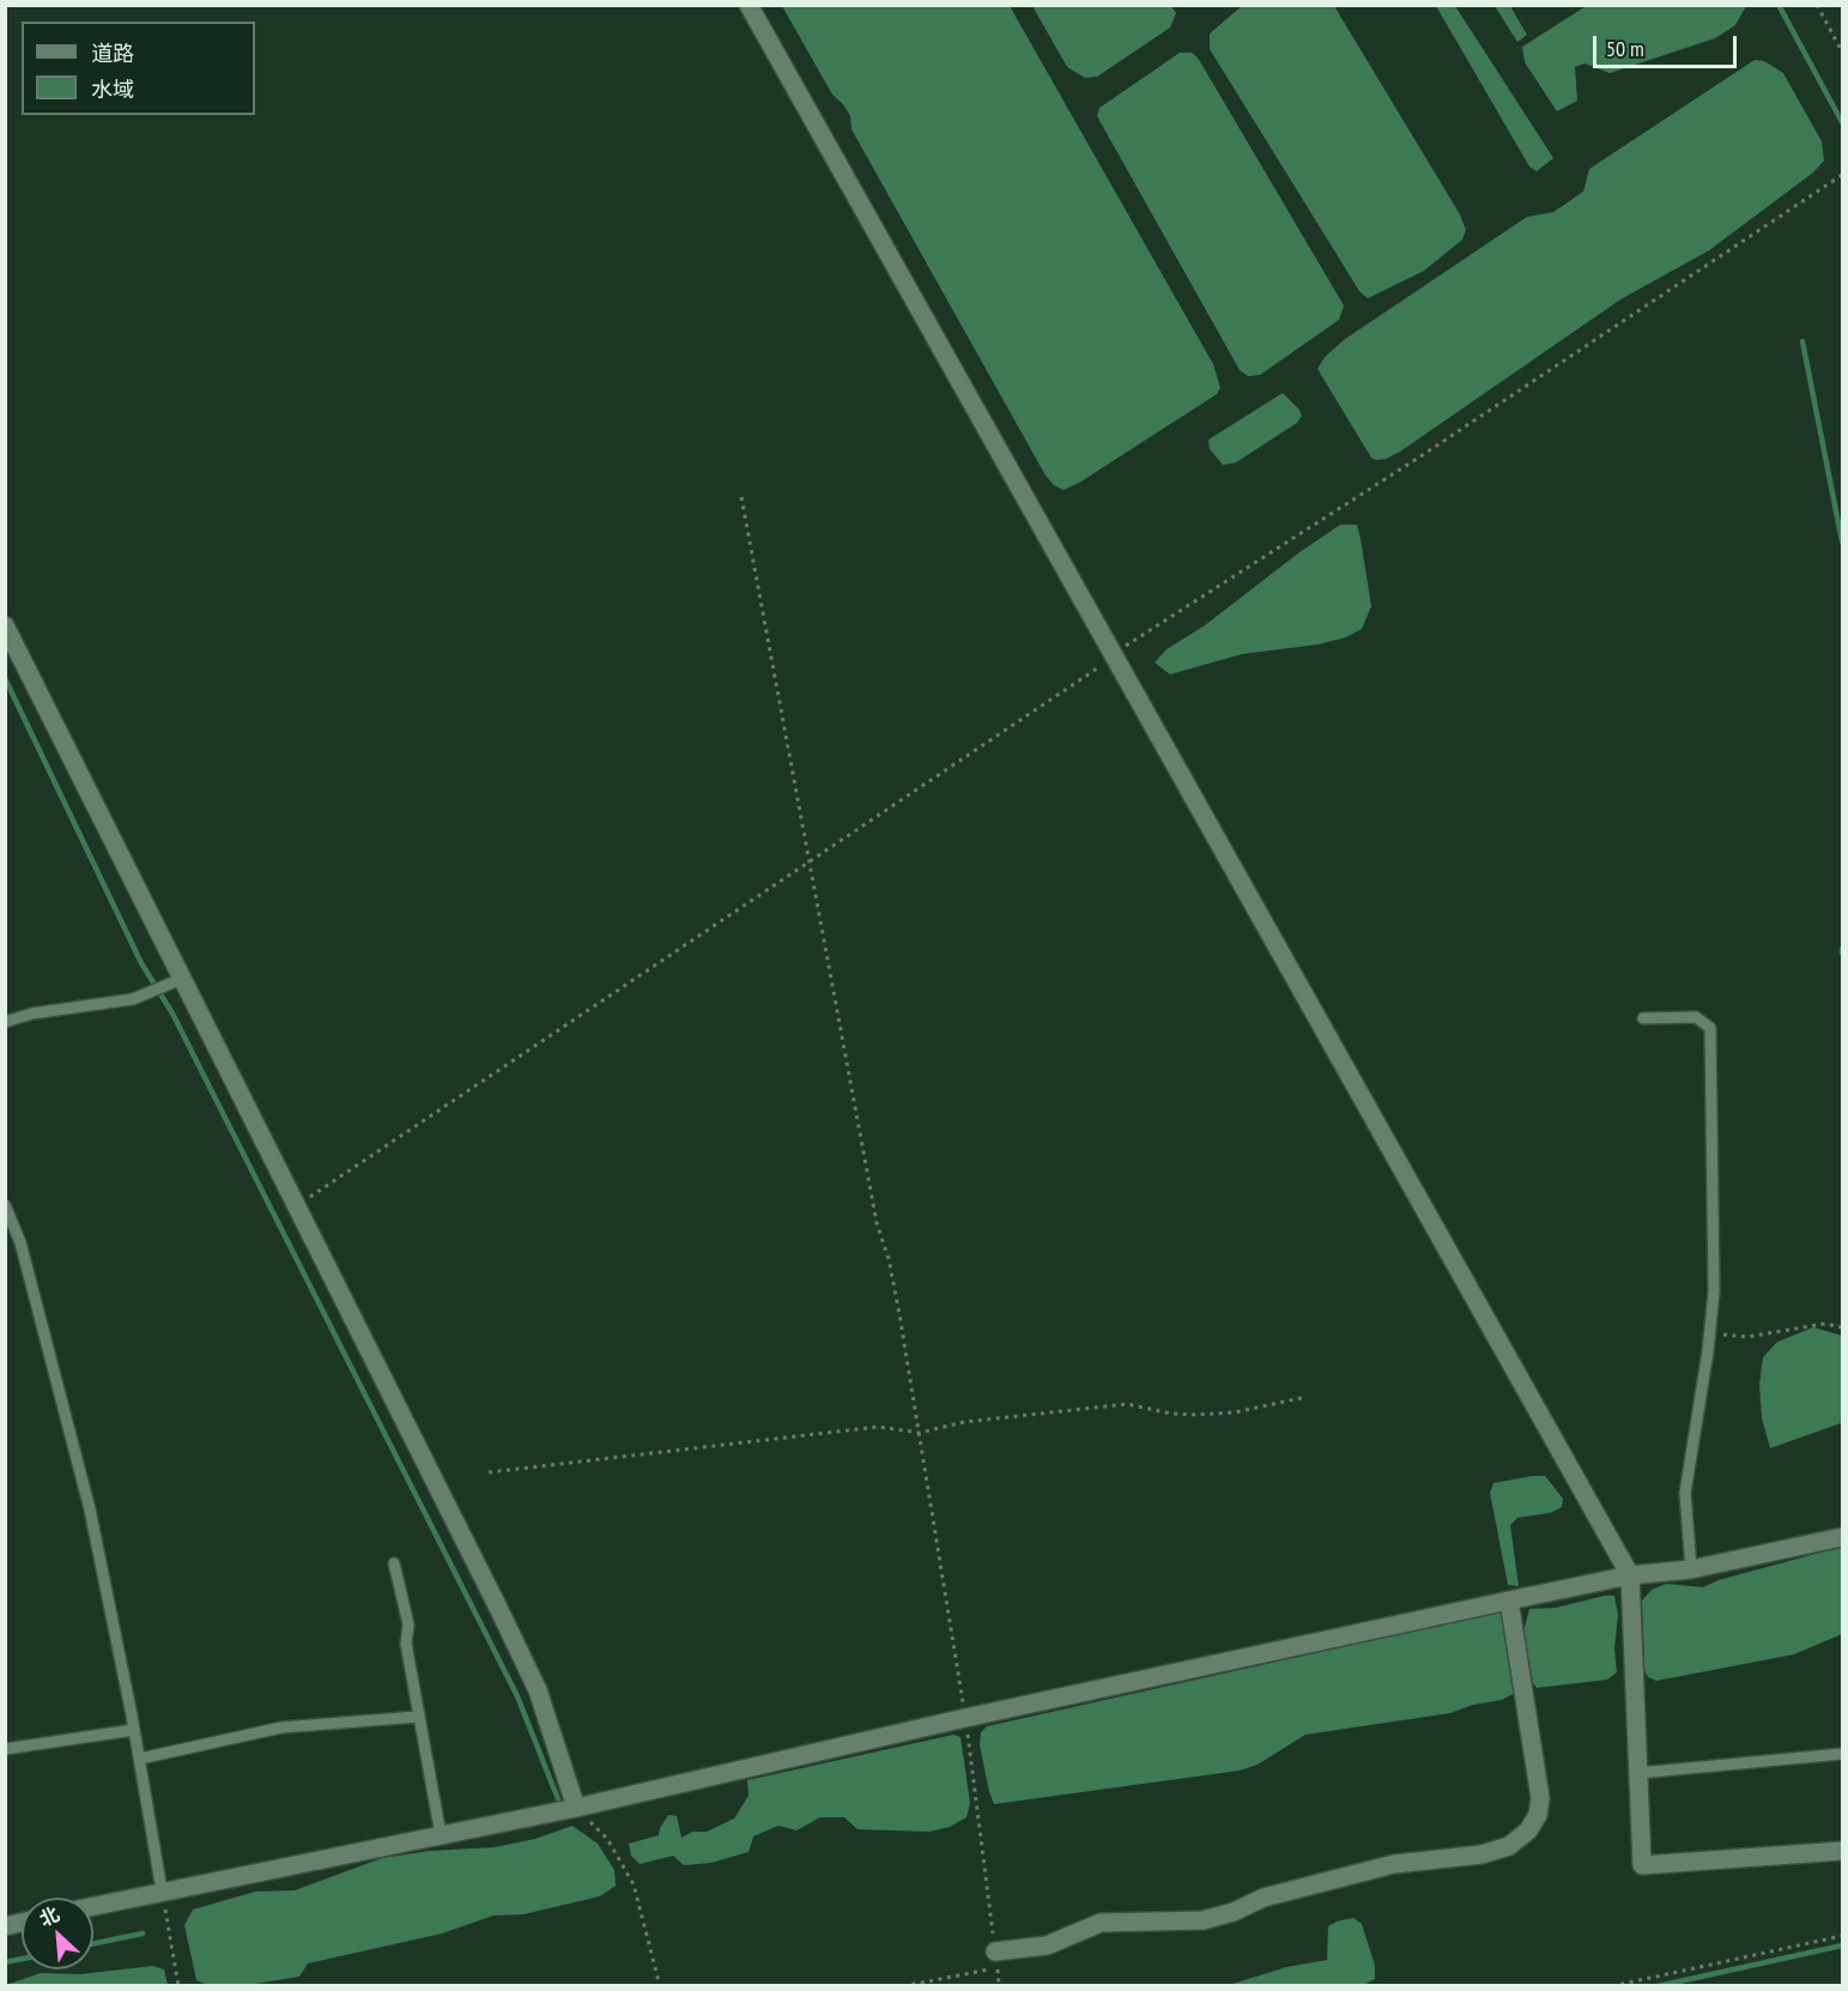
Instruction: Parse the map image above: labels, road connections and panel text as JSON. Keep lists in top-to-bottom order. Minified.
{"legend":["道路","水域"],"scale_bar":"50 m","north":"top left"}
